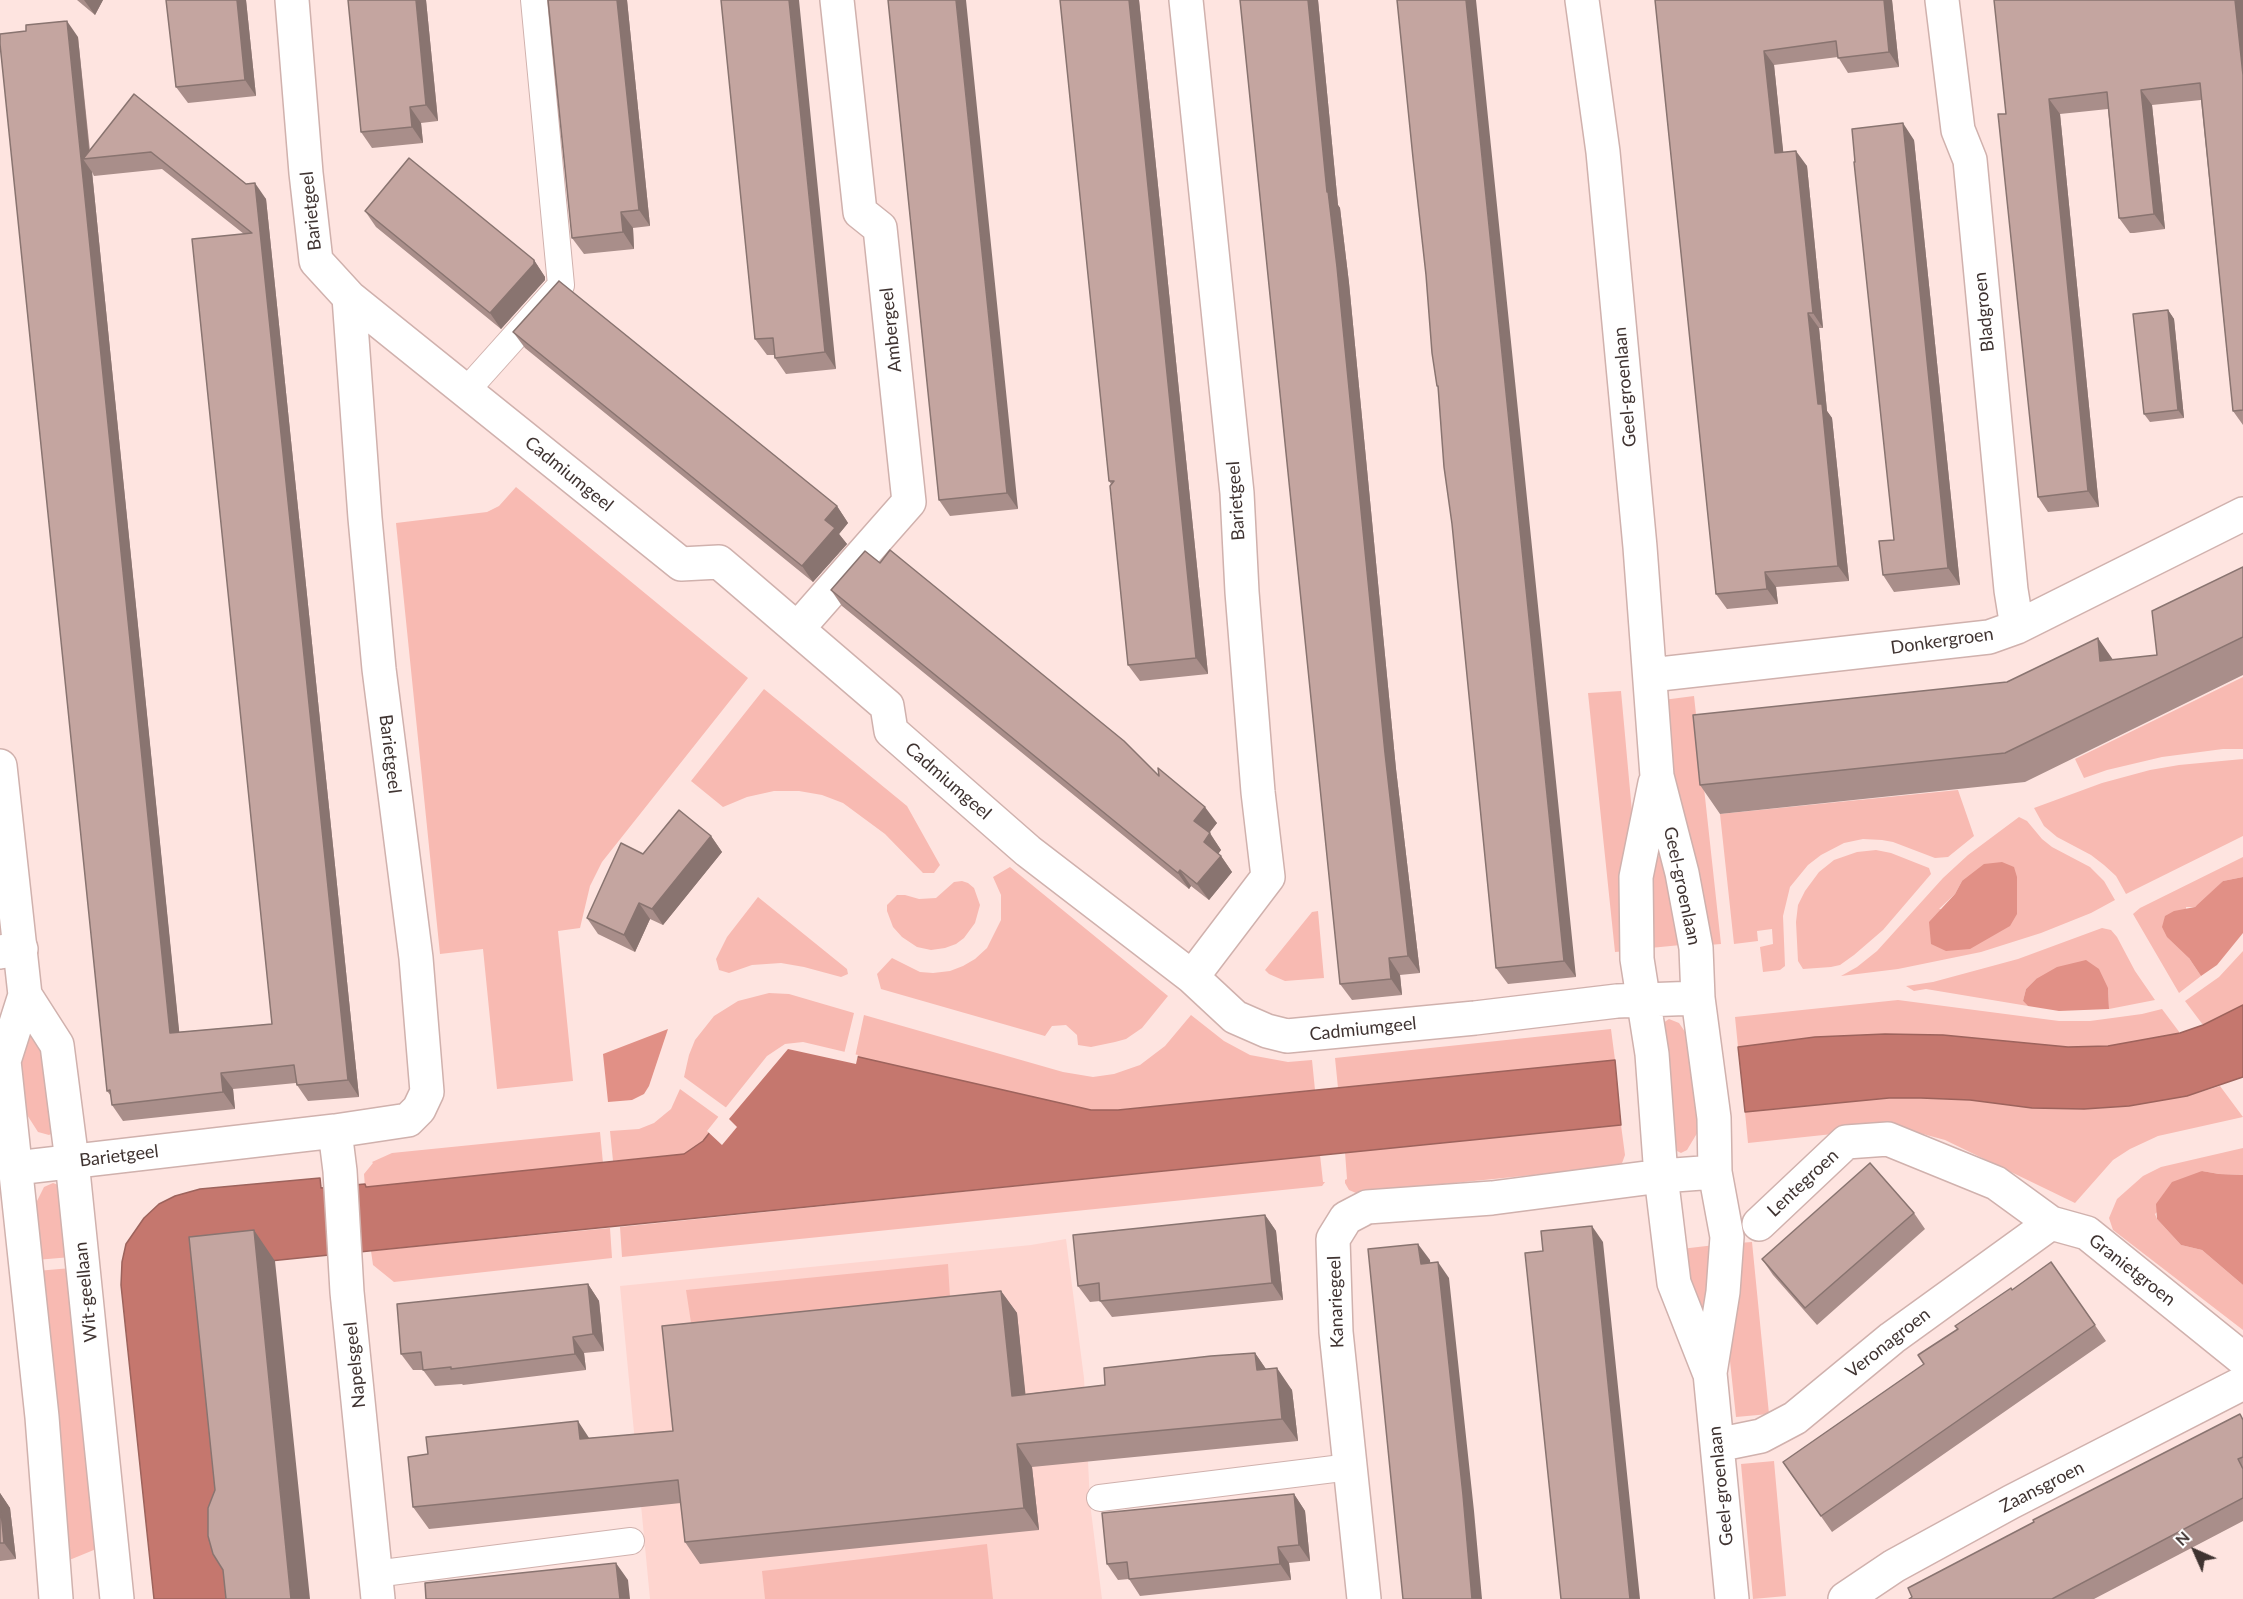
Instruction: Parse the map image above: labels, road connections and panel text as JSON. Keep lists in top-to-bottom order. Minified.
{"streets":{"street":["Barietgeel","Bladgroen","Ambergeel","Geel-groenlaan","Cadmiumgeel","Donkergroen","Lentegroen","Granietgroen","Wit-geellaan","Kanariegeel","Veronagroen","Napelsgeel","Zaansgroen"]},"crossings":[["Barietgeel","Cadmiumgeel"],["Barietgeel","Wit-geellaan"],["Barietgeel","Napelsgeel"],["Bladgroen","Donkergroen"],["Ambergeel","Cadmiumgeel"],["Geel-groenlaan","Cadmiumgeel"],["Geel-groenlaan","Donkergroen"],["Geel-groenlaan","Kanariegeel"],["Geel-groenlaan","Veronagroen"],["Lentegroen","Granietgroen"],["Granietgroen","Veronagroen"]],"north":"top left"}
